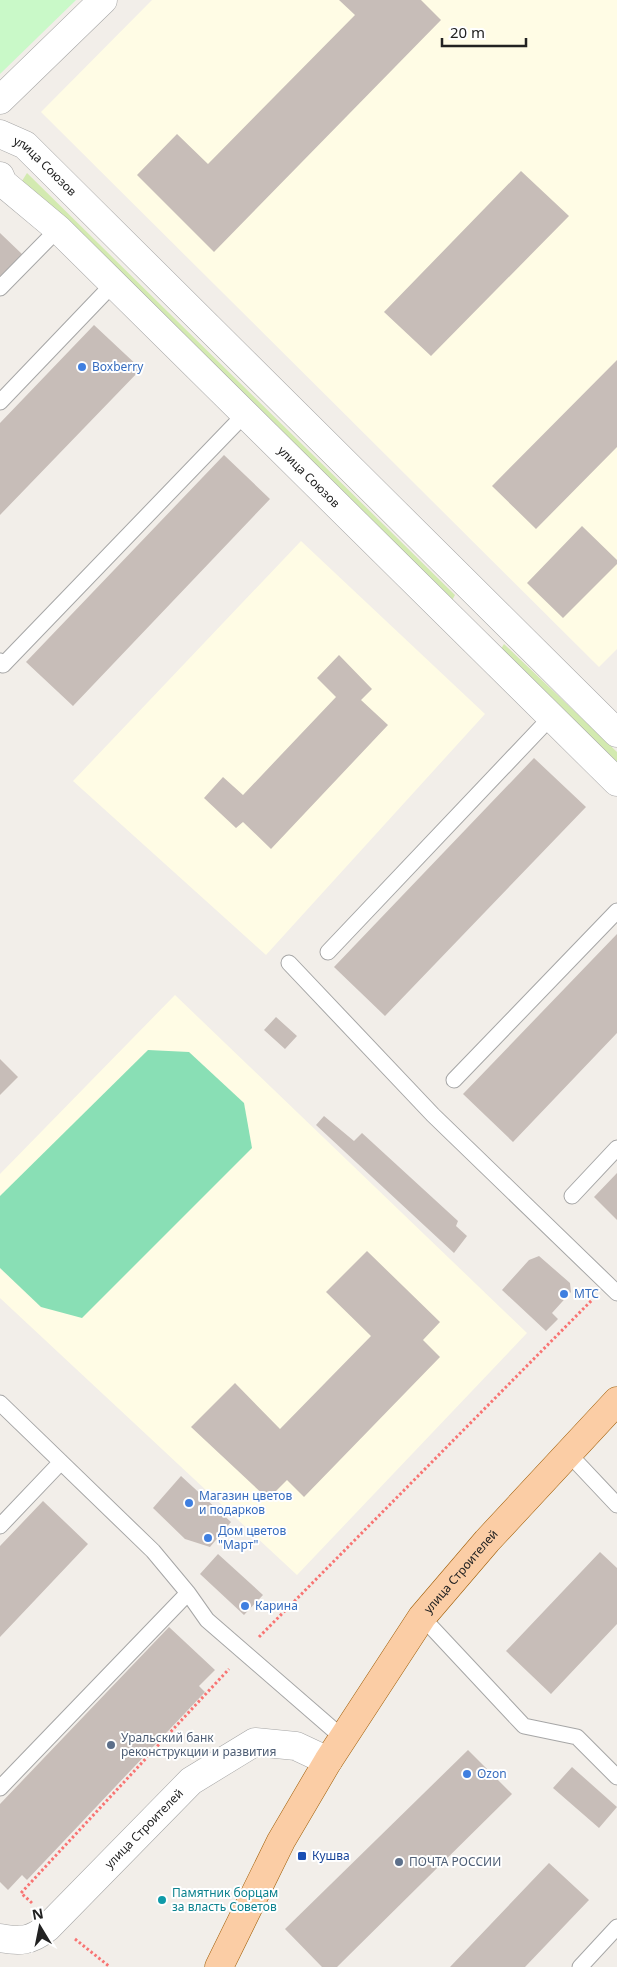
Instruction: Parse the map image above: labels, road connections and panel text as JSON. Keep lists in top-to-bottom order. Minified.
{"streets":{"main road":["улица Строителей"],"street":["улица Союзов"]},"places":{"other":["Boxberry","МТС","Магазин цветов и подарков","Дом цветов \"Март\"","Карина","Уральский банк реконструкции и развития","Ozon","ПОЧТА РОССИИ","Памятник борцам за власть Советов"],"transit":["Кушва"]},"scale_bar":"20 m","north":"top"}
